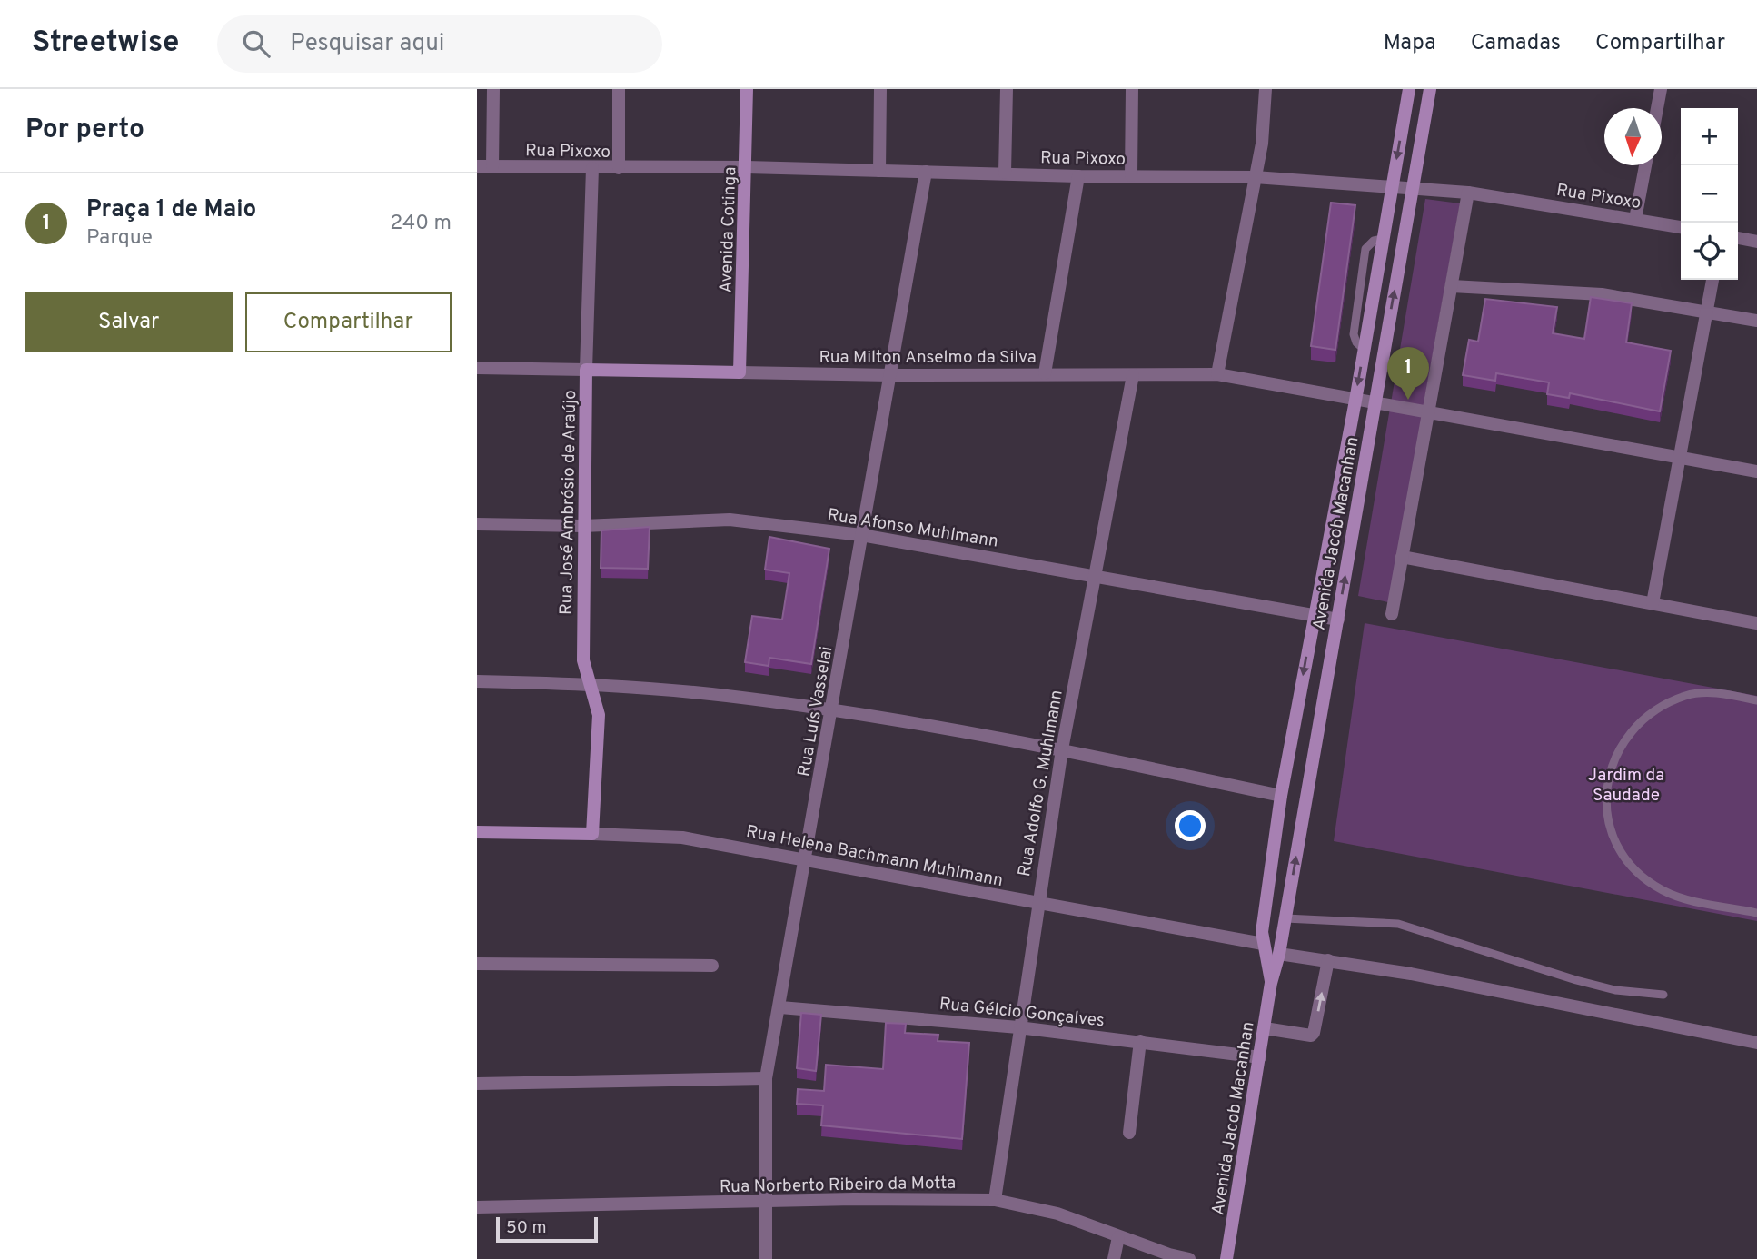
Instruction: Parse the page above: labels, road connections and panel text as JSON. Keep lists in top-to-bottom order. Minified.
{"streets":{"main road":["Avenida Cotinga","Rua Milton Anselmo da Silva","Rua José Ambrósio de Araújo","Avenida Jacob Macanhan","Rua Helena Bachmann Muhlmann"],"street":["Rua Pixoxo","Rua Afonso Muhlmann","Rua Luís Vasselai","Rua Adolfo G. Muhlmann","Rua Gélcio Gonçalves","Rua Norberto Ribeiro da Motta"]},"crossings":[["Rua Pixoxo","Avenida Cotinga"],["Rua Pixoxo","Rua José Ambrósio de Araújo"],["Rua Pixoxo","Avenida Jacob Macanhan"],["Rua Pixoxo","Rua Luís Vasselai"],["Avenida Cotinga","Rua Milton Anselmo da Silva"],["Rua Milton Anselmo da Silva","Rua José Ambrósio de Araújo"],["Rua Milton Anselmo da Silva","Avenida Jacob Macanhan"],["Rua Milton Anselmo da Silva","Rua Luís Vasselai"],["Rua Milton Anselmo da Silva","Rua Adolfo G. Muhlmann"],["Rua José Ambrósio de Araújo","Rua Afonso Muhlmann"],["Rua José Ambrósio de Araújo","Rua Helena Bachmann Muhlmann"],["Rua Afonso Muhlmann","Avenida Jacob Macanhan"],["Rua Afonso Muhlmann","Rua Luís Vasselai"],["Rua Afonso Muhlmann","Rua Adolfo G. Muhlmann"],["Avenida Jacob Macanhan","Rua Helena Bachmann Muhlmann"],["Avenida Jacob Macanhan","Rua Gélcio Gonçalves"],["Rua Luís Vasselai","Rua Helena Bachmann Muhlmann"],["Rua Luís Vasselai","Rua Gélcio Gonçalves"],["Rua Luís Vasselai","Rua Norberto Ribeiro da Motta"],["Rua Adolfo G. Muhlmann","Rua Helena Bachmann Muhlmann"],["Rua Adolfo G. Muhlmann","Rua Gélcio Gonçalves"],["Rua Adolfo G. Muhlmann","Rua Norberto Ribeiro da Motta"]],"parks":["Jardim da Saudade"],"scale_bar":"50 m","north":"bottom","page":{"header":"Streetwise","search":"Pesquisar aqui","nav":["Mapa","Camadas","Compartilhar"],"heading":"Por perto","map_buttons":["+","−"],"list":[{"mark":"1","name":"Praça 1 de Maio","note":"Parque","value":"240 m"}],"buttons":["Salvar","Compartilhar"],"pins":"1","scale":"50 m"}}
